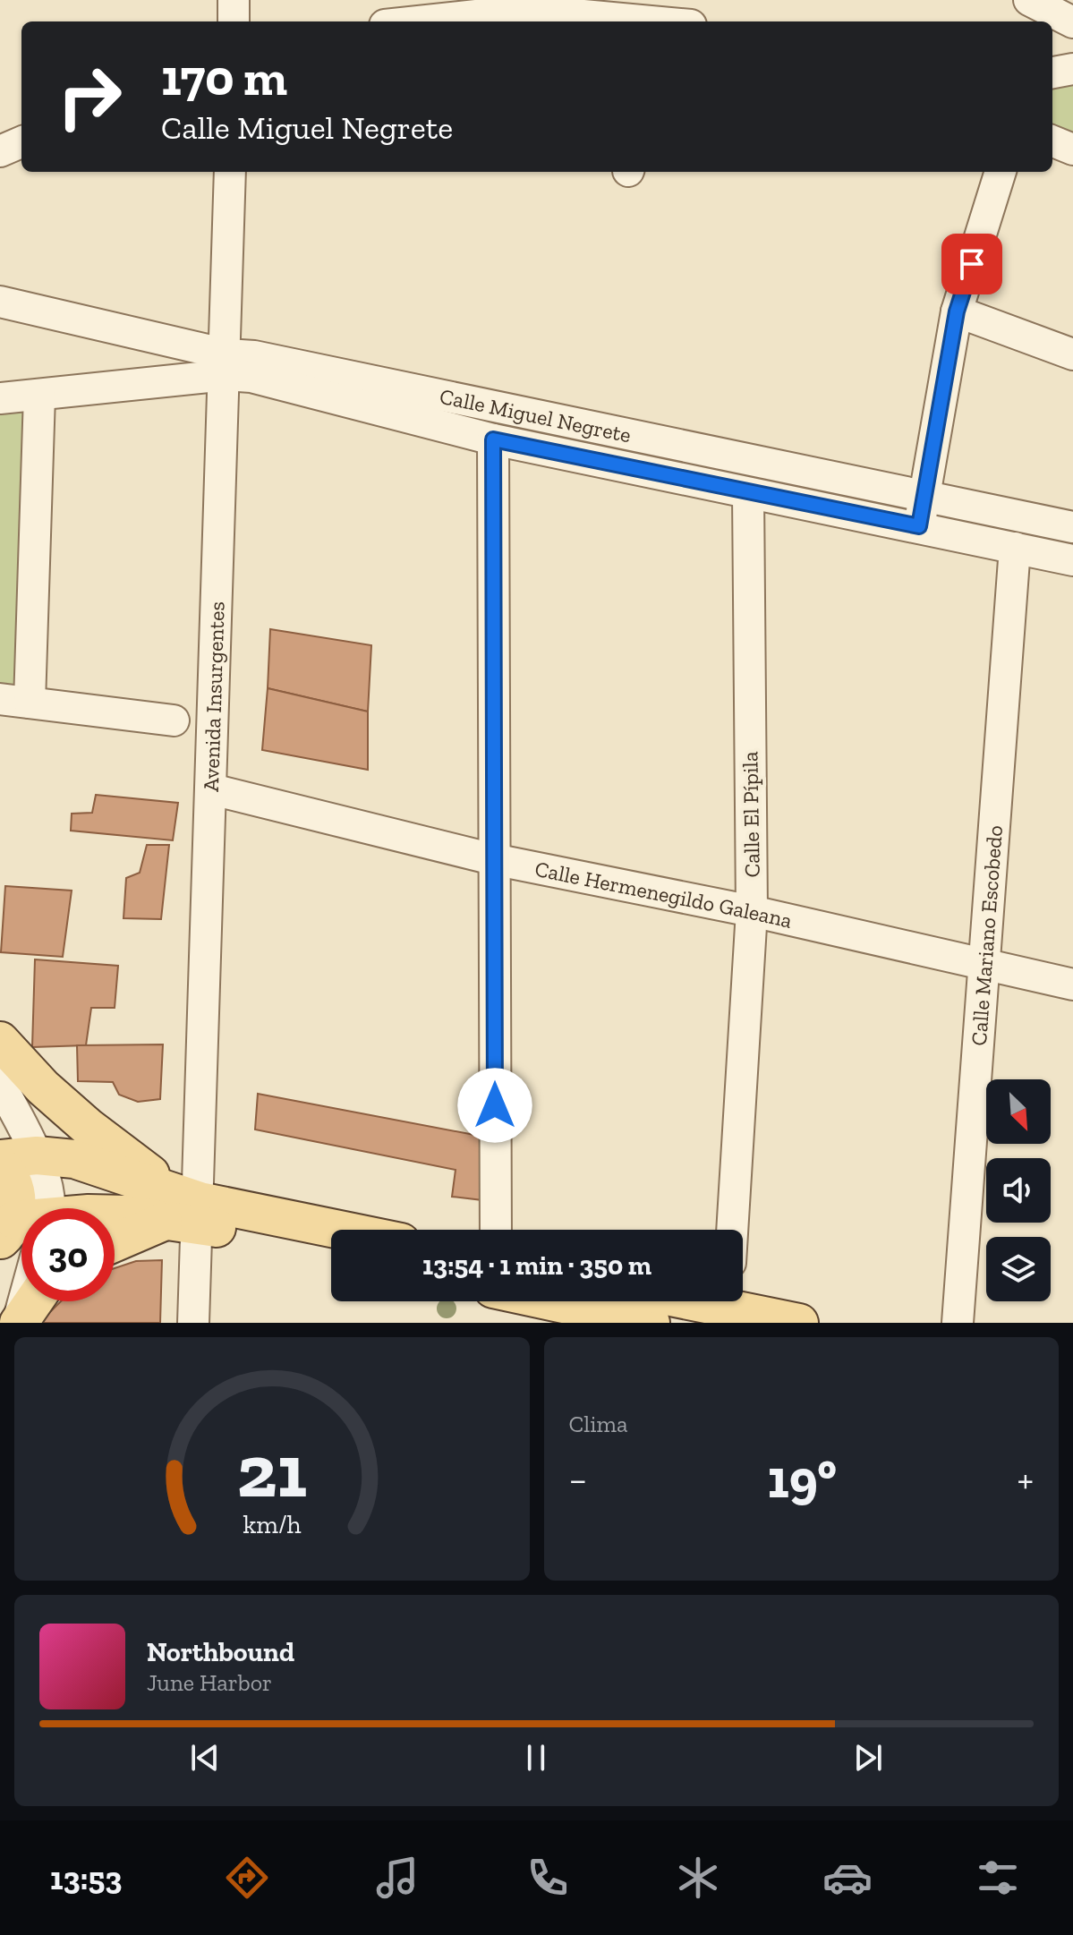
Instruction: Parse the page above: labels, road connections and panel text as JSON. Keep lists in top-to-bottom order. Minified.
{"streets":{"street":["Calle Miguel Negrete","Avenida Insurgentes","Calle El Pípila","Calle Hermenegildo Galeana","Calle Mariano Escobedo"]},"crossings":[["Calle Miguel Negrete","Avenida Insurgentes"],["Calle Miguel Negrete","Calle El Pípila"],["Calle Miguel Negrete","Calle Mariano Escobedo"],["Avenida Insurgentes","Calle Hermenegildo Galeana"],["Calle El Pípila","Calle Hermenegildo Galeana"],["Calle Hermenegildo Galeana","Calle Mariano Escobedo"]],"north":"bottom right","page":{"turn":["170 m","Calle Miguel Negrete"],"limit":"30","trip":"13:54 · 1 min · 350 m","tile":"Clima","heat":["−","19°","+"],"song":["Northbound","June Harbor"],"tabs":"13:53","gauge":["21","km/h"]}}
